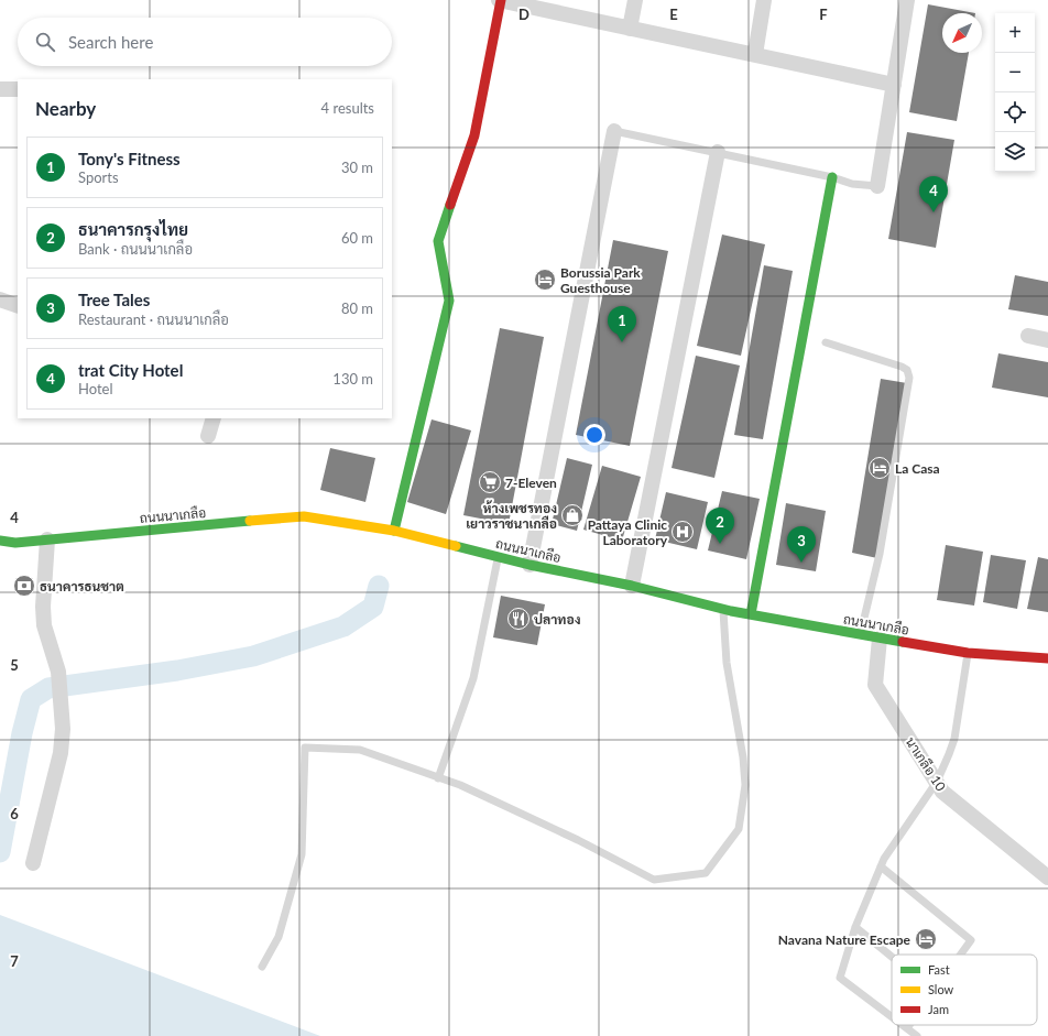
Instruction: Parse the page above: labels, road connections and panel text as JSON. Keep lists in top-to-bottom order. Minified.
{"streets":{"street":["ถนนนาเกลือ","นาเกลือ 10"]},"crossings":[["ถนนนาเกลือ","นาเกลือ 10"]],"places":{"hotel":["Borussia Park Guesthouse","La Casa","Navana Nature Escape"],"supermarket":["7-Eleven"],"shop":["ห้างเพชรทอง เยาวราชนาเกลือ"],"hospital":["Pattaya Clinic Laboratory"],"bank":["ธนาคารธนชาต"],"restaurant":["ปลาทอง"]},"legend":["Fast","Slow","Jam"],"north":"bottom left","page":{"map_buttons":["+","−"],"search":"Search here","heading":["Nearby","4 results"],"list":[{"mark":"1","name":"Tony's Fitness","note":"Sports","value":"30 m"},{"mark":"2","name":"ธนาคารกรุงไทย","note":"Bank · ถนนนาเกลือ","value":"60 m"},{"mark":"3","name":"Tree Tales","note":"Restaurant · ถนนนาเกลือ","value":"80 m"},{"mark":"4","name":"trat City Hotel","note":"Hotel","value":"130 m"}],"pins":["4","1","2","3"]},"grid":{"columns":["D","E","F"],"rows":["4","5","6","7"]}}
